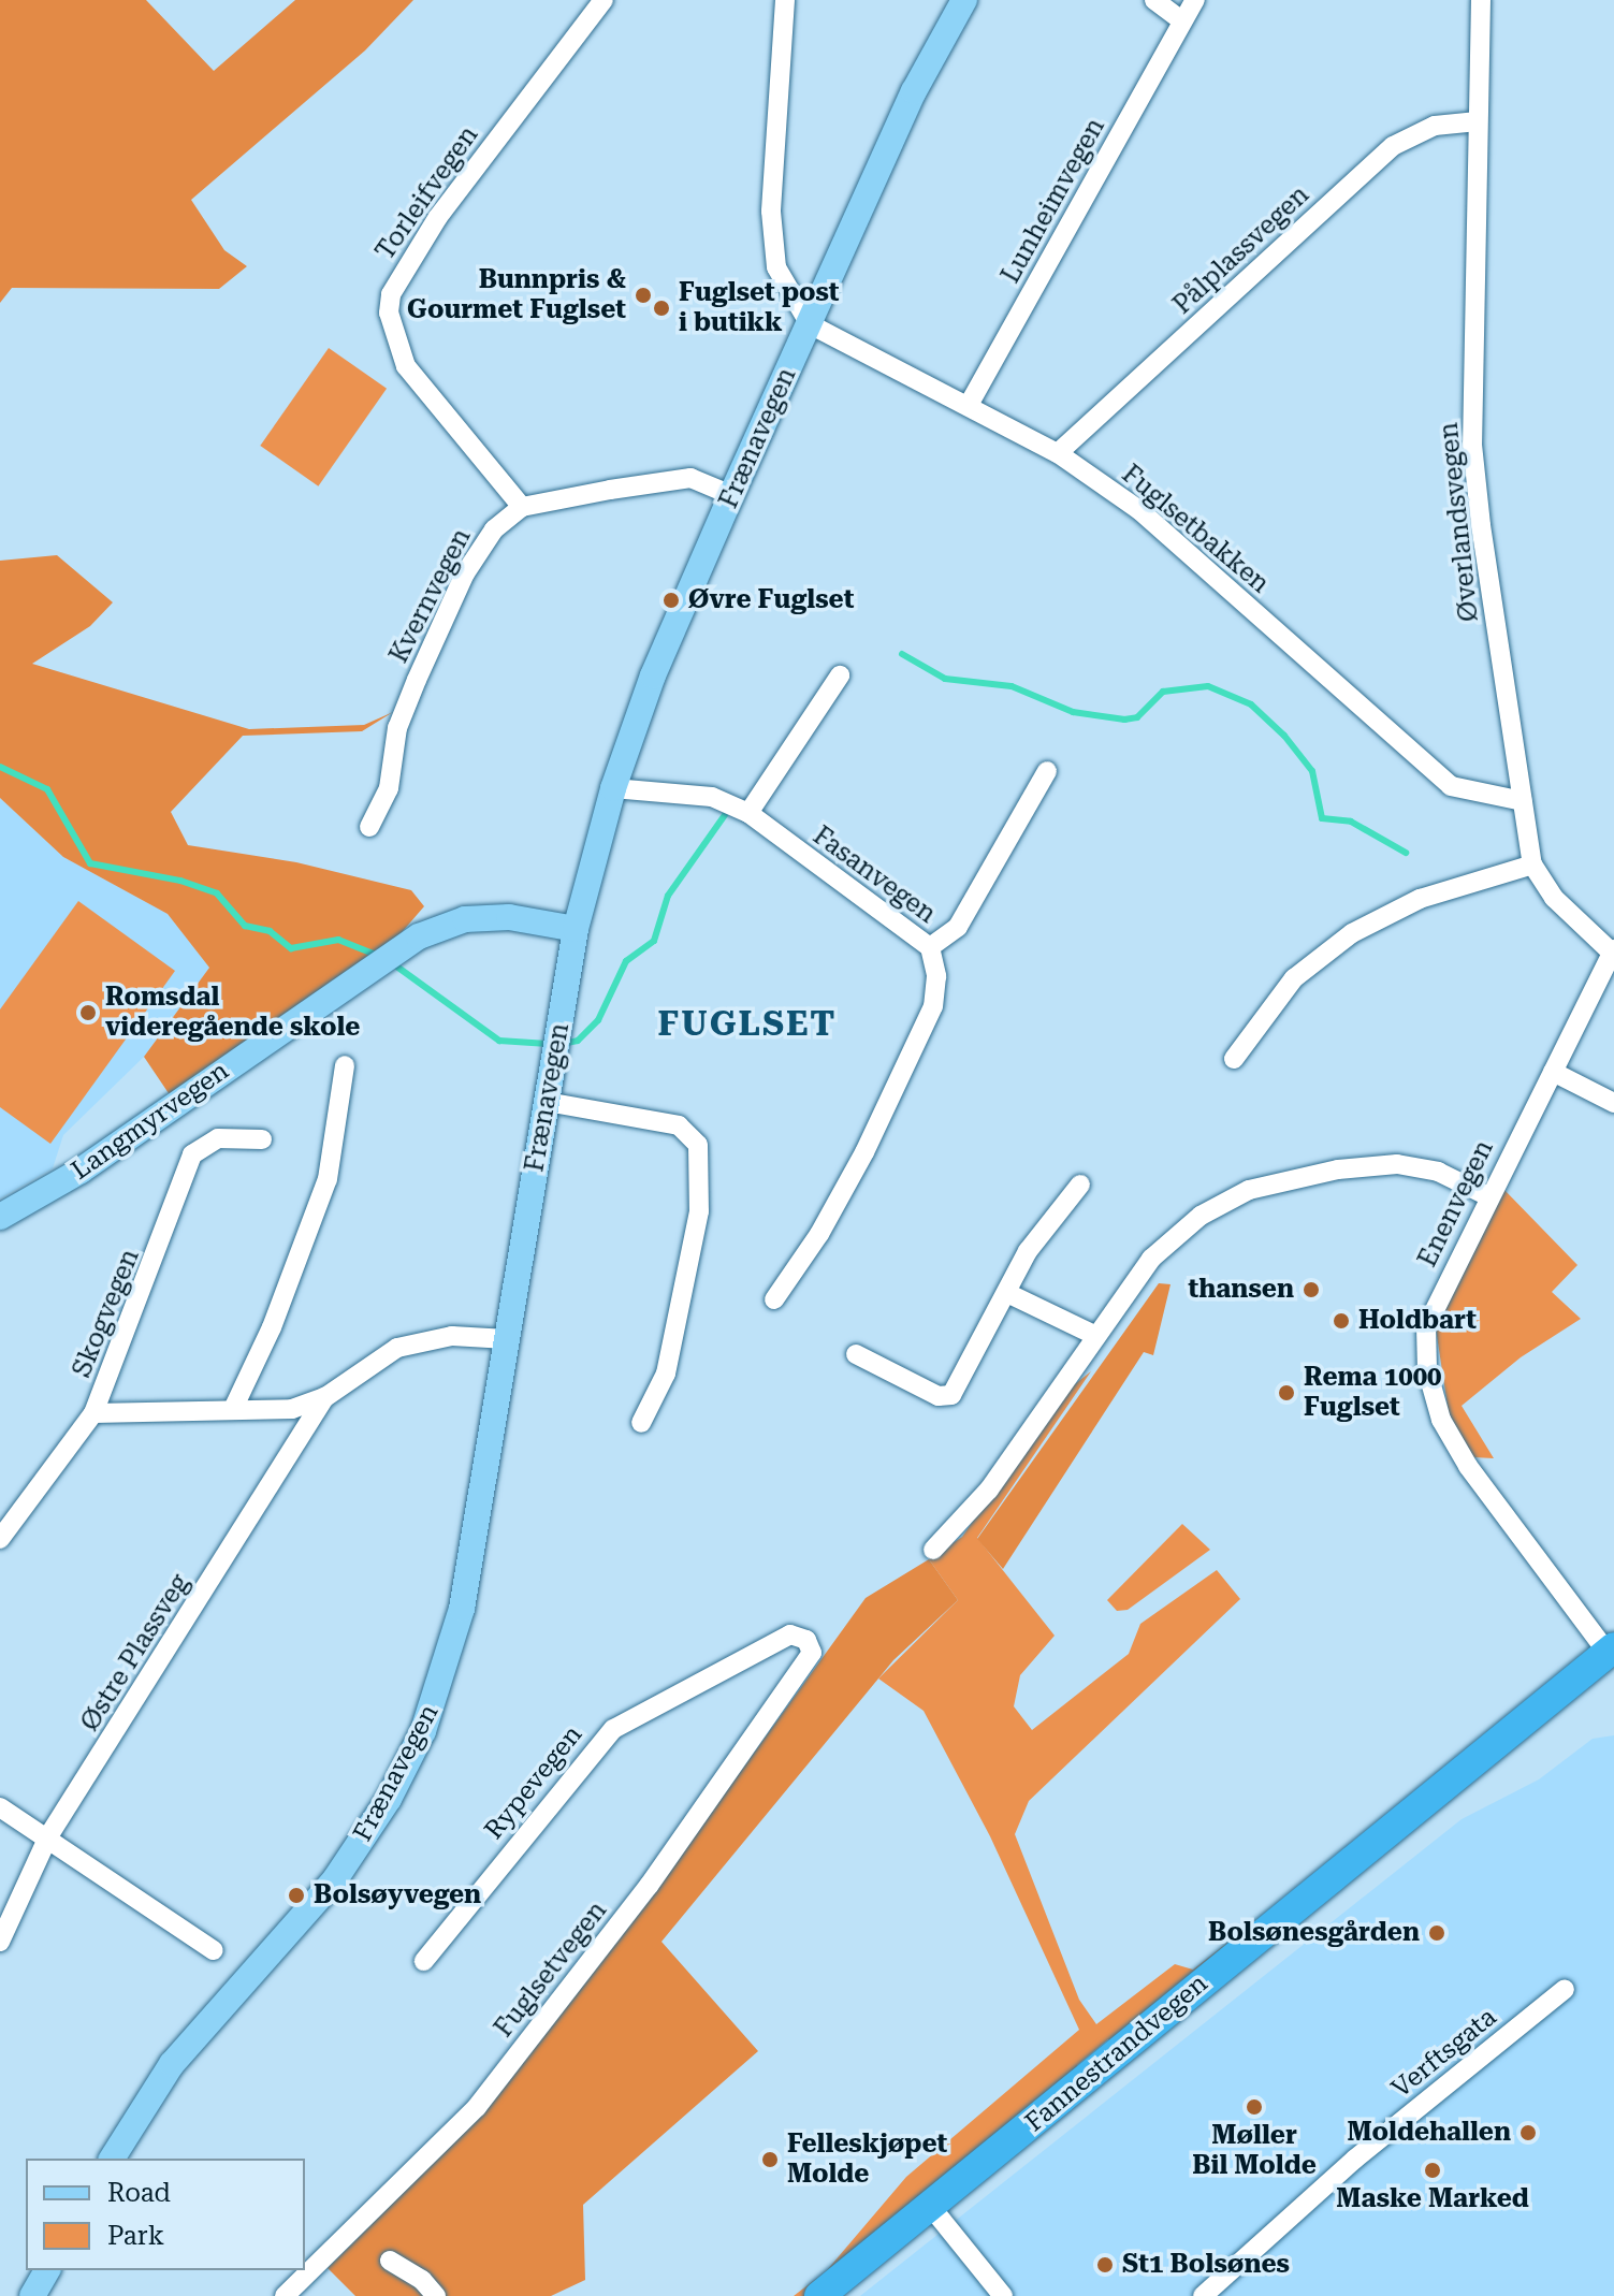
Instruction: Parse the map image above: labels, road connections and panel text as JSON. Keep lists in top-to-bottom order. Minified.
{"streets":{"highway":["Fannestrandvegen"],"main road":["Frænavegen","Langmyrvegen"],"street":["Torleifvegen","Lunheimvegen","Pålplassvegen","Øverlandsvegen","Fuglsetbakken","Kvernvegen","Fasanvegen","Enenvegen","Skogvegen","Østre Plassveg","Rypevegen","Fuglsetvegen","Verftsgata"]},"crossings":[["Torleifvegen","Kvernvegen"],["Lunheimvegen","Fuglsetbakken"],["Pålplassvegen","Øverlandsvegen"],["Pålplassvegen","Fuglsetbakken"],["Frænavegen","Fuglsetbakken"],["Frænavegen","Fasanvegen"],["Frænavegen","Langmyrvegen"],["Øverlandsvegen","Fuglsetbakken"],["Øverlandsvegen","Enenvegen"],["Enenvegen","Fannestrandvegen"],["Rypevegen","Fuglsetvegen"]],"districts":["FUGLSET"],"places":["Bunnpris & Gourmet Fuglset","Fuglset post i butikk","Øvre Fuglset","Romsdal videregående skole","thansen","Holdbart","Rema 1000 Fuglset","Bolsøyvegen","Bolsønesgården","Møller Bil Molde","Moldehallen","Felleskjøpet Molde","Maske Marked","St1 Bolsønes"],"legend":["Road","Park"]}
